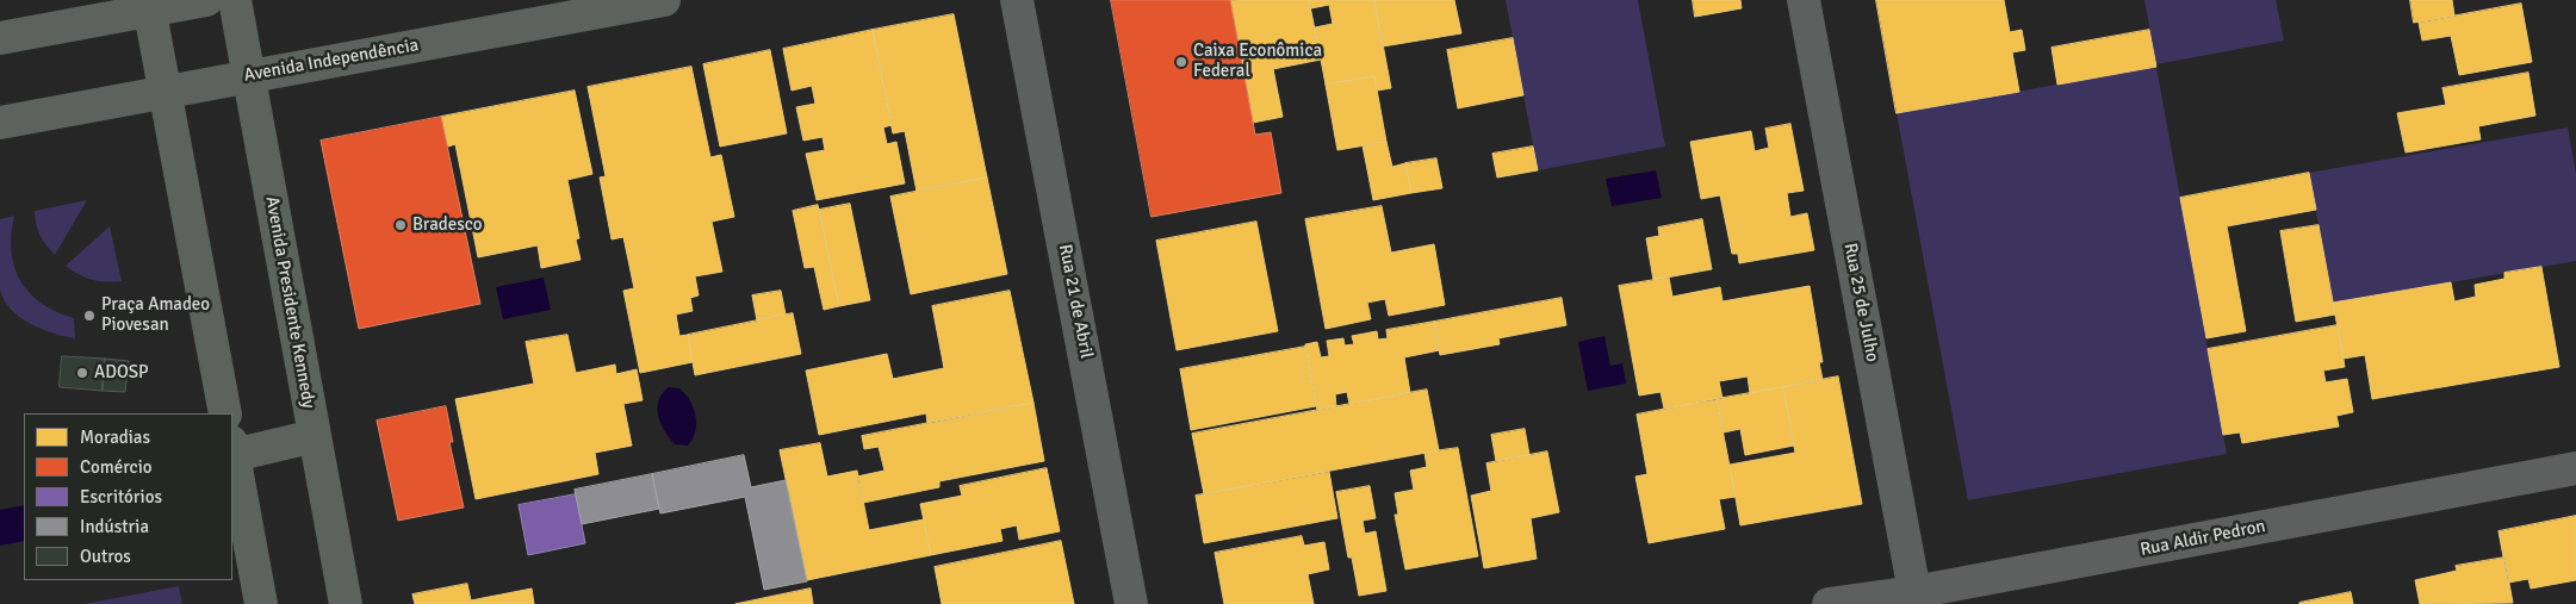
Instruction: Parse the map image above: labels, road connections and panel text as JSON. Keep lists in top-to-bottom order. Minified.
{"streets":{"main road":["Avenida Independência","Avenida Presidente Kennedy"],"street":["Rua 21 de Abril","Rua 25 de Julho","Rua Aldir Pedron"]},"crossings":[["Avenida Independência","Avenida Presidente Kennedy"],["Rua 25 de Julho","Rua Aldir Pedron"]],"places":["Caixa Econômica Federal","Bradesco","Praça Amadeo Piovesan","ADOSP"],"legend":["Moradias","Comércio","Escritórios","Indústria","Outros"]}
